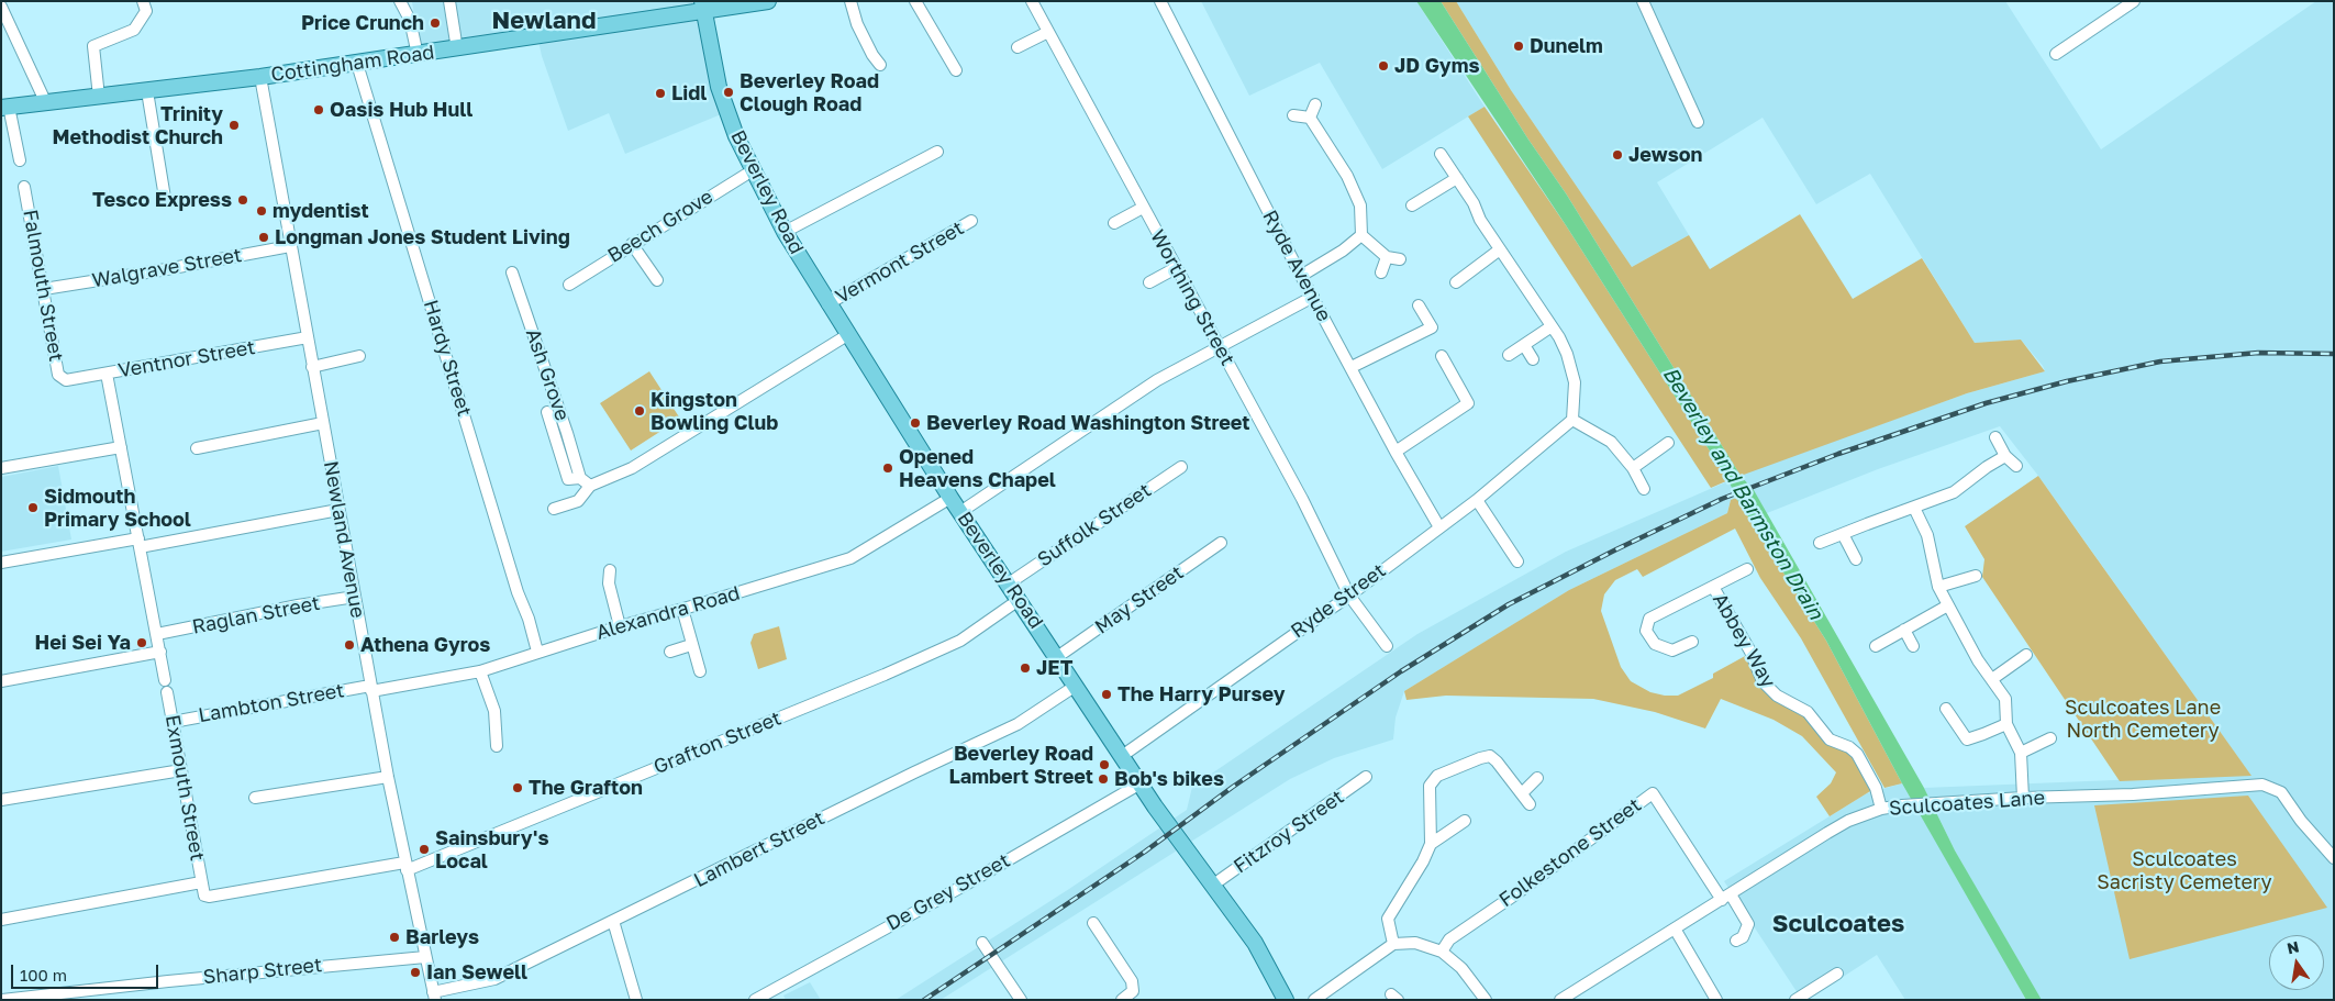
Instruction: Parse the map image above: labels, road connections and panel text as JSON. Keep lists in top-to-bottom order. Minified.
{"streets":{"main road":["Cottingham Road","Beverley Road"],"street":["Beech Grove","Vermont Street","Ryde Avenue","Walgrave Street","Falmouth Street","Worthing Street","Hardy Street","Ventnor Street","Ash Grove","Suffolk Street","Newland Avenue","May Street","Ryde Street","Alexandra Road","Raglan Street","Abbey Way","Lambton Street","Grafton Street","Exmouth Street","Sculcoates Lane","Fitzroy Street","Lambert Street","Folkestone Street","De Grey Street","Sharp Street"]},"crossings":[["Cottingham Road","Beverley Road"],["Cottingham Road","Hardy Street"],["Cottingham Road","Newland Avenue"],["Beverley Road","Beech Grove"],["Beverley Road","Vermont Street"],["Beverley Road","Suffolk Street"],["Beverley Road","May Street"],["Beverley Road","Ryde Street"],["Beverley Road","Alexandra Road"],["Beverley Road","Grafton Street"],["Beverley Road","Fitzroy Street"],["Beverley Road","Lambert Street"],["Beverley Road","De Grey Street"],["Ryde Avenue","Ryde Street"],["Walgrave Street","Falmouth Street"],["Walgrave Street","Newland Avenue"],["Falmouth Street","Ventnor Street"],["Worthing Street","Ryde Street"],["Hardy Street","Alexandra Road"],["Ventnor Street","Newland Avenue"],["Newland Avenue","Alexandra Road"],["Newland Avenue","Raglan Street"],["Newland Avenue","Lambton Street"],["Newland Avenue","Grafton Street"],["Newland Avenue","Lambert Street"],["Newland Avenue","Sharp Street"],["Alexandra Road","Lambton Street"],["Abbey Way","Sculcoates Lane"],["Lambton Street","Exmouth Street"],["Grafton Street","Exmouth Street"],["Sculcoates Lane","Folkestone Street"]],"districts":["Newland","Sculcoates"],"water":["Beverley and Barmston Drain"],"parks":["Sculcoates Lane North Cemetery","Sculcoates Sacristy Cemetery"],"places":["Price Crunch","Dunelm","JD Gyms","Beverley Road Clough Road","Lidl","Oasis Hub Hull","Trinity Methodist Church","Jewson","Tesco Express","mydentist","Longman Jones Student Living","Kingston Bowling Club","Beverley Road Washington Street","Opened Heavens Chapel","Sidmouth Primary School","Hei Sei Ya","Athena Gyros","JET","The Harry Pursey","Beverley Road Lambert Street","Bob's bikes","The Grafton","Sainsbury's Local","Barleys","Ian Sewell"],"scale_bar":"100 m","north":"top"}
